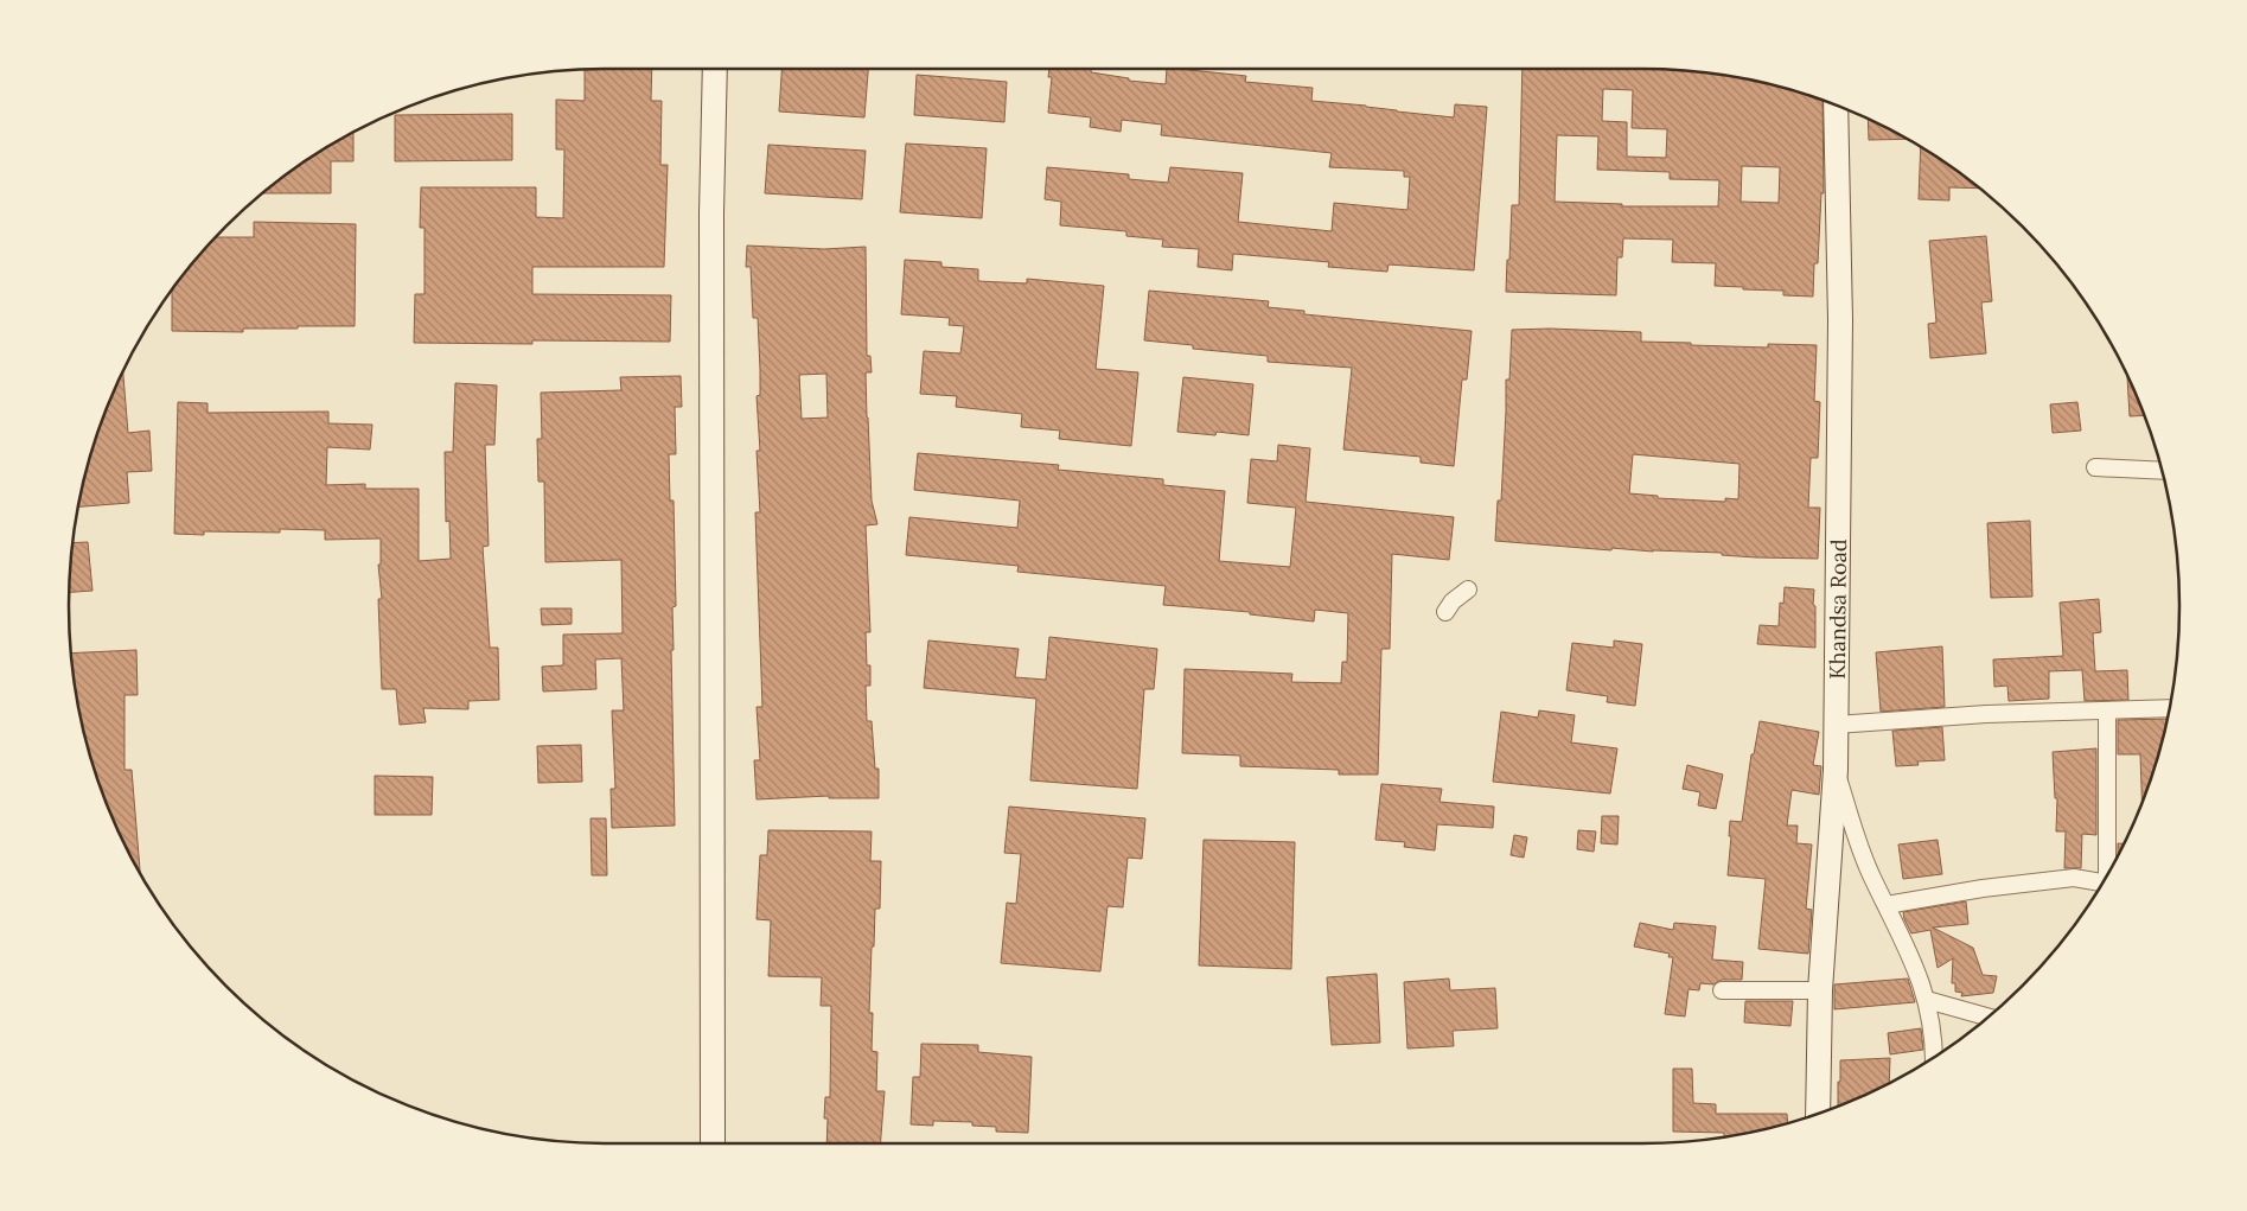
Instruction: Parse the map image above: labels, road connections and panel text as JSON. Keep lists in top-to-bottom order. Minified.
{"streets":{"street":["Khandsa Road"]}}
